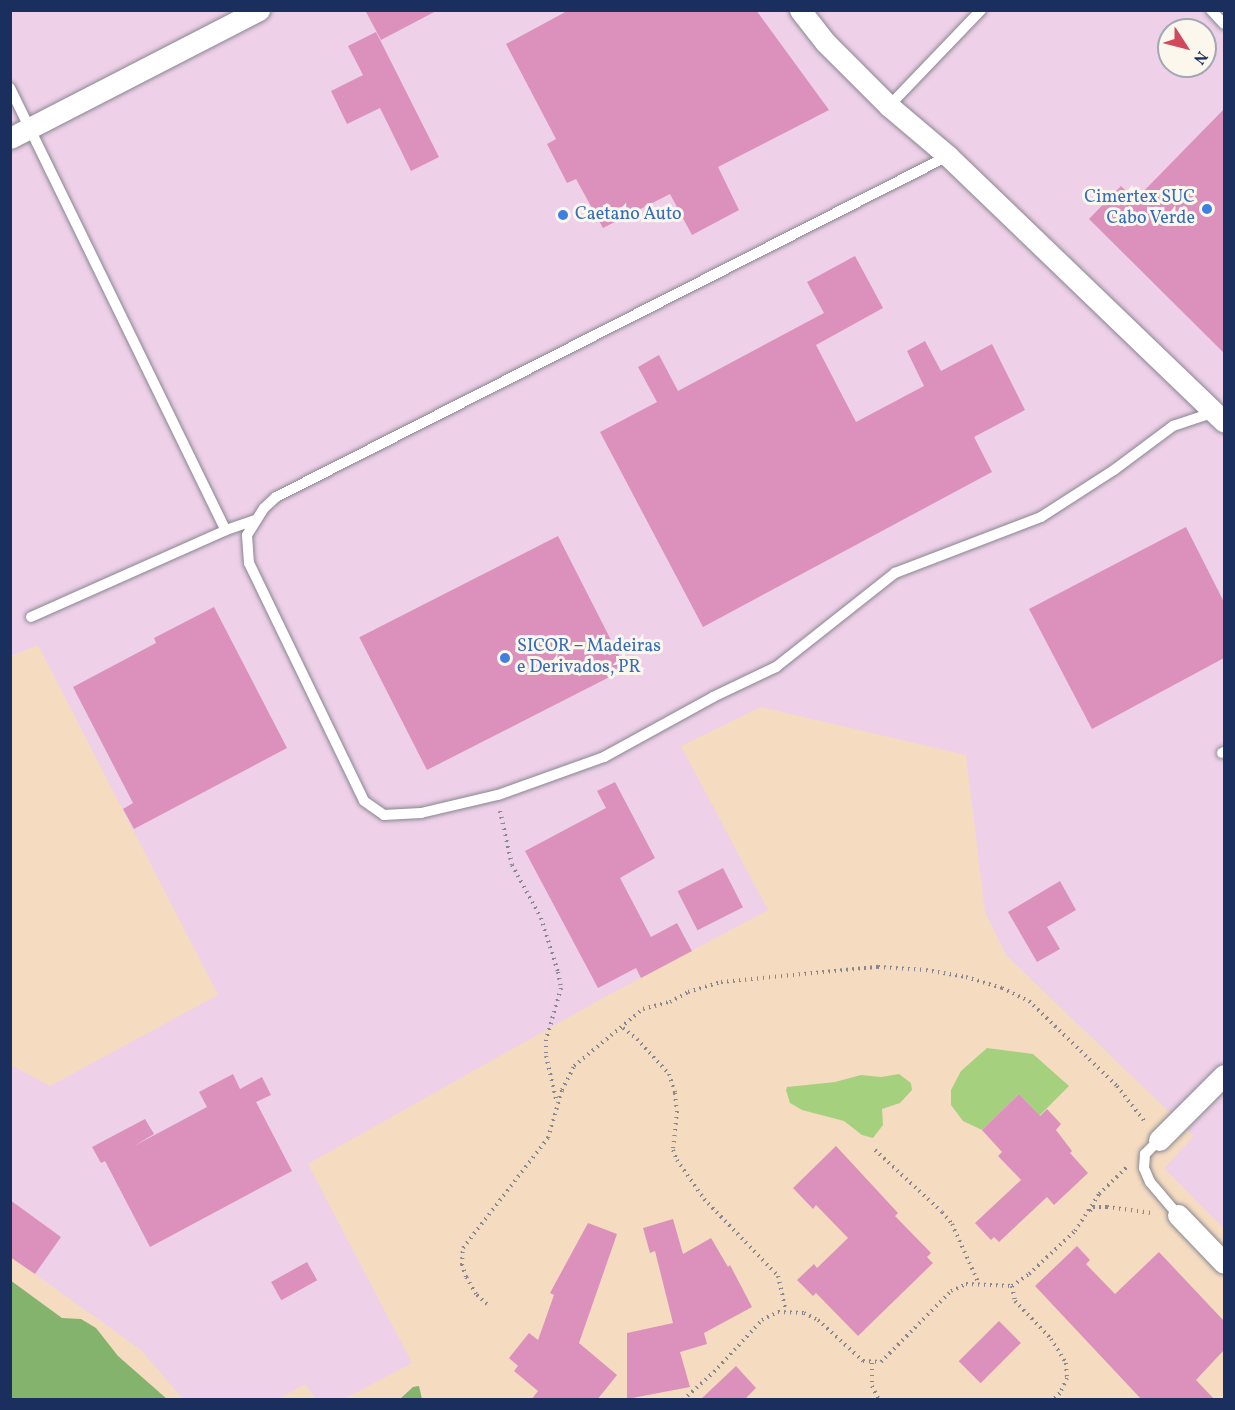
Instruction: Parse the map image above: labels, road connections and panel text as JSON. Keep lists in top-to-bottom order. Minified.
{"places":["Cimertex SUC Cabo Verde","Caetano Auto","SICOR – Madeiras e Derivados, PR"],"north":"bottom right"}
